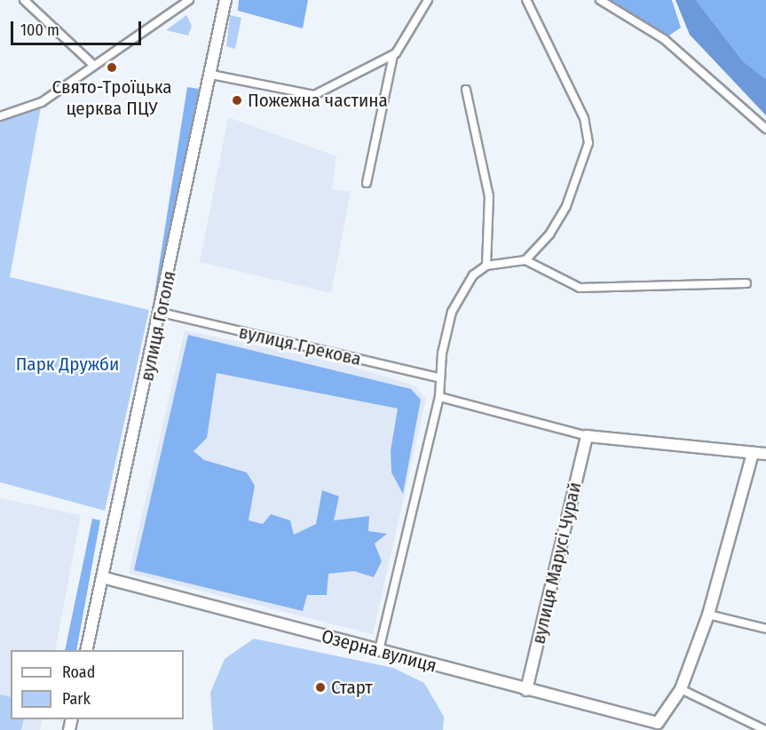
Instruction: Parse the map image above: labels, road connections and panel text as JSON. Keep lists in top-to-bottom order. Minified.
{"streets":{"street":["вулиця Гоголя","вулиця Грекова","вулиця Марусі Чурай","Озерна вулиця"]},"crossings":[["вулиця Гоголя","вулиця Грекова"],["вулиця Гоголя","Озерна вулиця"],["вулиця Марусі Чурай","Озерна вулиця"]],"parks":["Парк Дружби"],"places":["Свято-Троїцька церква ПЦУ","Пожежна частина","Старт"],"legend":["Road","Park"],"scale_bar":"100 m"}
